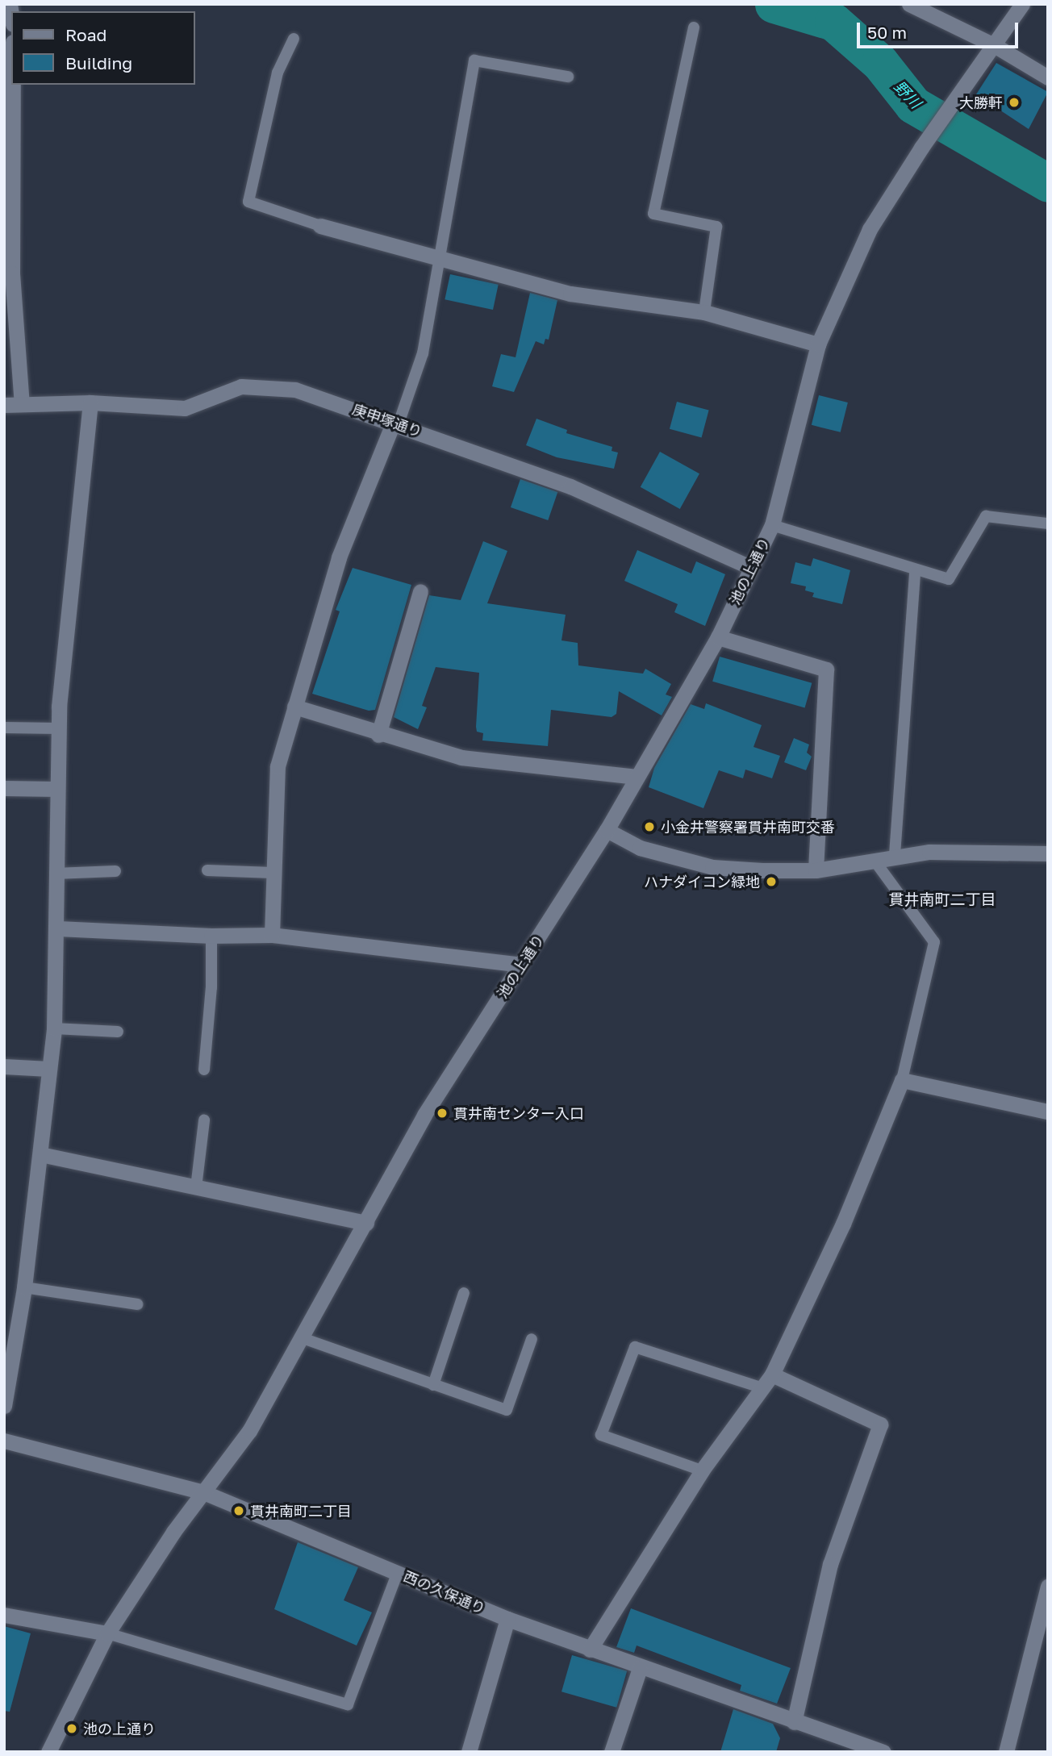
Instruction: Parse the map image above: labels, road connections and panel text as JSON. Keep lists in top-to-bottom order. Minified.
{"streets":{"street":["庚申塚通り","池の上通り","西の久保通り"]},"crossings":[["庚申塚通り","池の上通り"],["池の上通り","西の久保通り"]],"districts":["貫井南町二丁目"],"water":["野川"],"places":["大勝軒","小金井警察署貫井南町交番","ハナダイコン緑地","貫井南センター入口","貫井南町二丁目","池の上通り"],"legend":["Road","Building"],"scale_bar":"50 m"}
